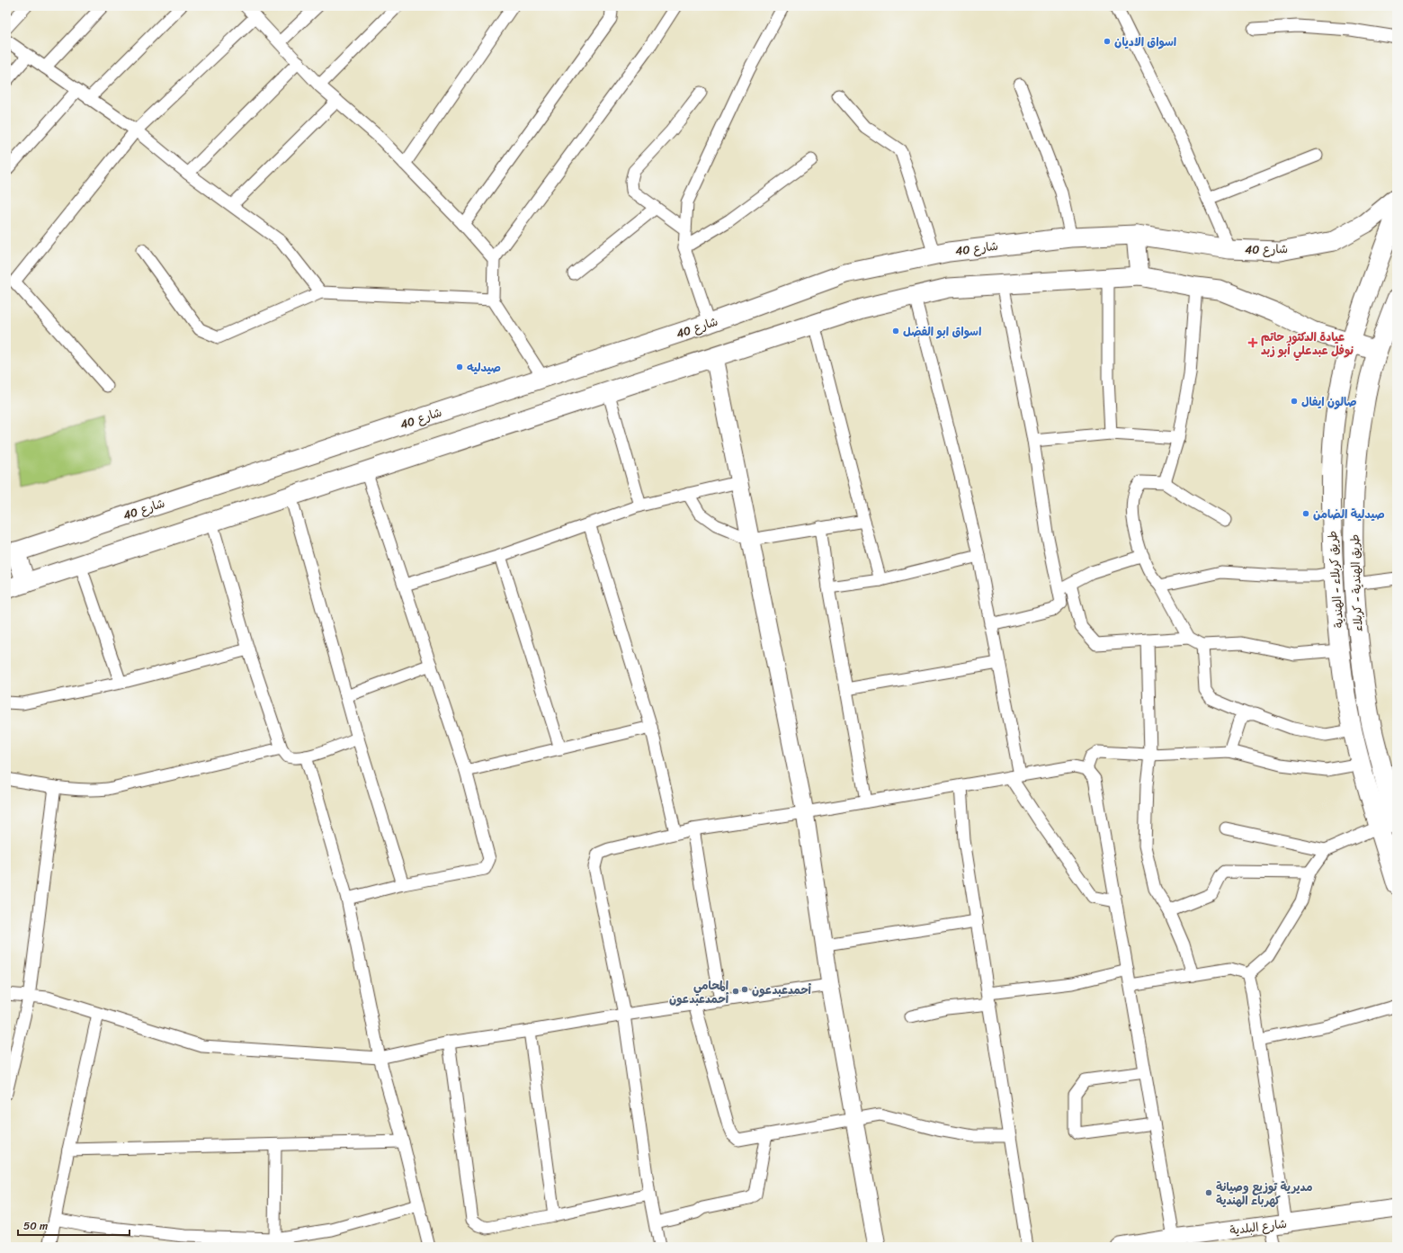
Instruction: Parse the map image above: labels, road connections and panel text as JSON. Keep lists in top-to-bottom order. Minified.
{"streets":{"main road":["شارع 40","طريق كربلاء - الهندية","طريق الهندية - كربلاء"],"street":["شارع البلدية"]},"crossings":[["طريق كربلاء - الهندية","طريق الهندية - كربلاء"]],"places":{"other":["اسواق الاديان","اسواق ابو الفضل","صيدليه","صالون ايفال","صيدلية الضامن","أحمدعبدعون","المحامي أحمدعبدعون","مديرية توزيع وصيانة كهرباء الهندية"],"health":["عيادة الدكتور حاتم نوفل عبدعلي أبو زبد"]},"scale_bar":"50 m"}
